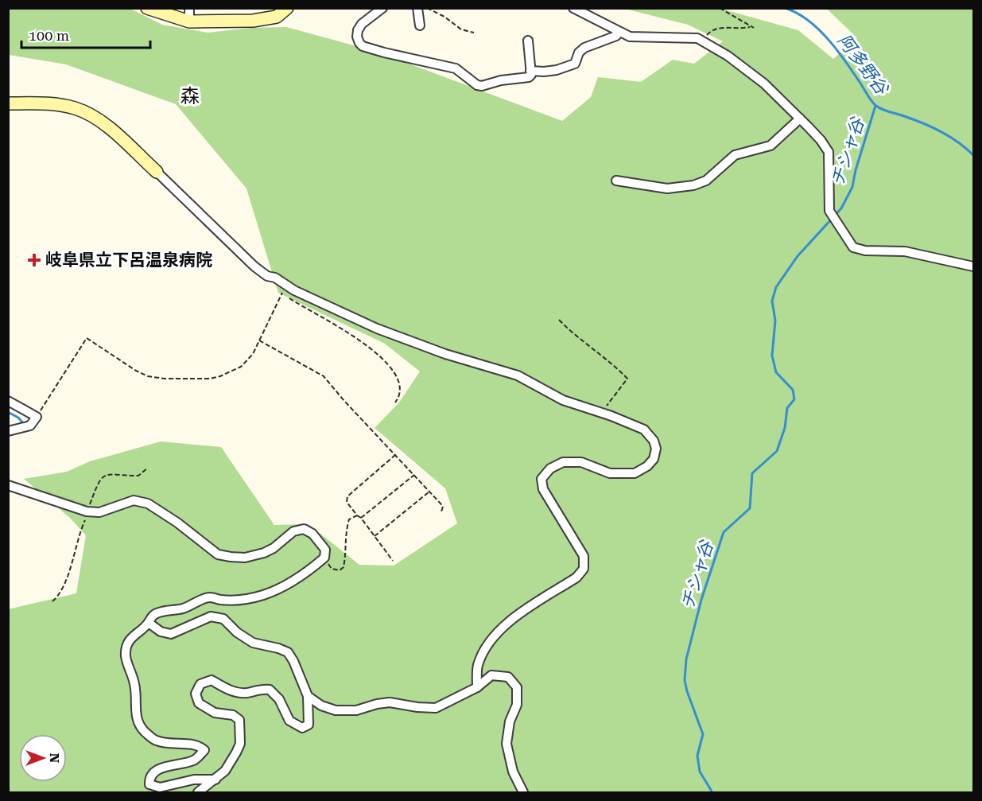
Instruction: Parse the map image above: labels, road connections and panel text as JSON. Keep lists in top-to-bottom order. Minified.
{"districts":["森"],"water":["阿多野谷","チシャ谷"],"places":{"health":["岐阜県立下呂温泉病院"]},"scale_bar":"100 m","north":"right"}
